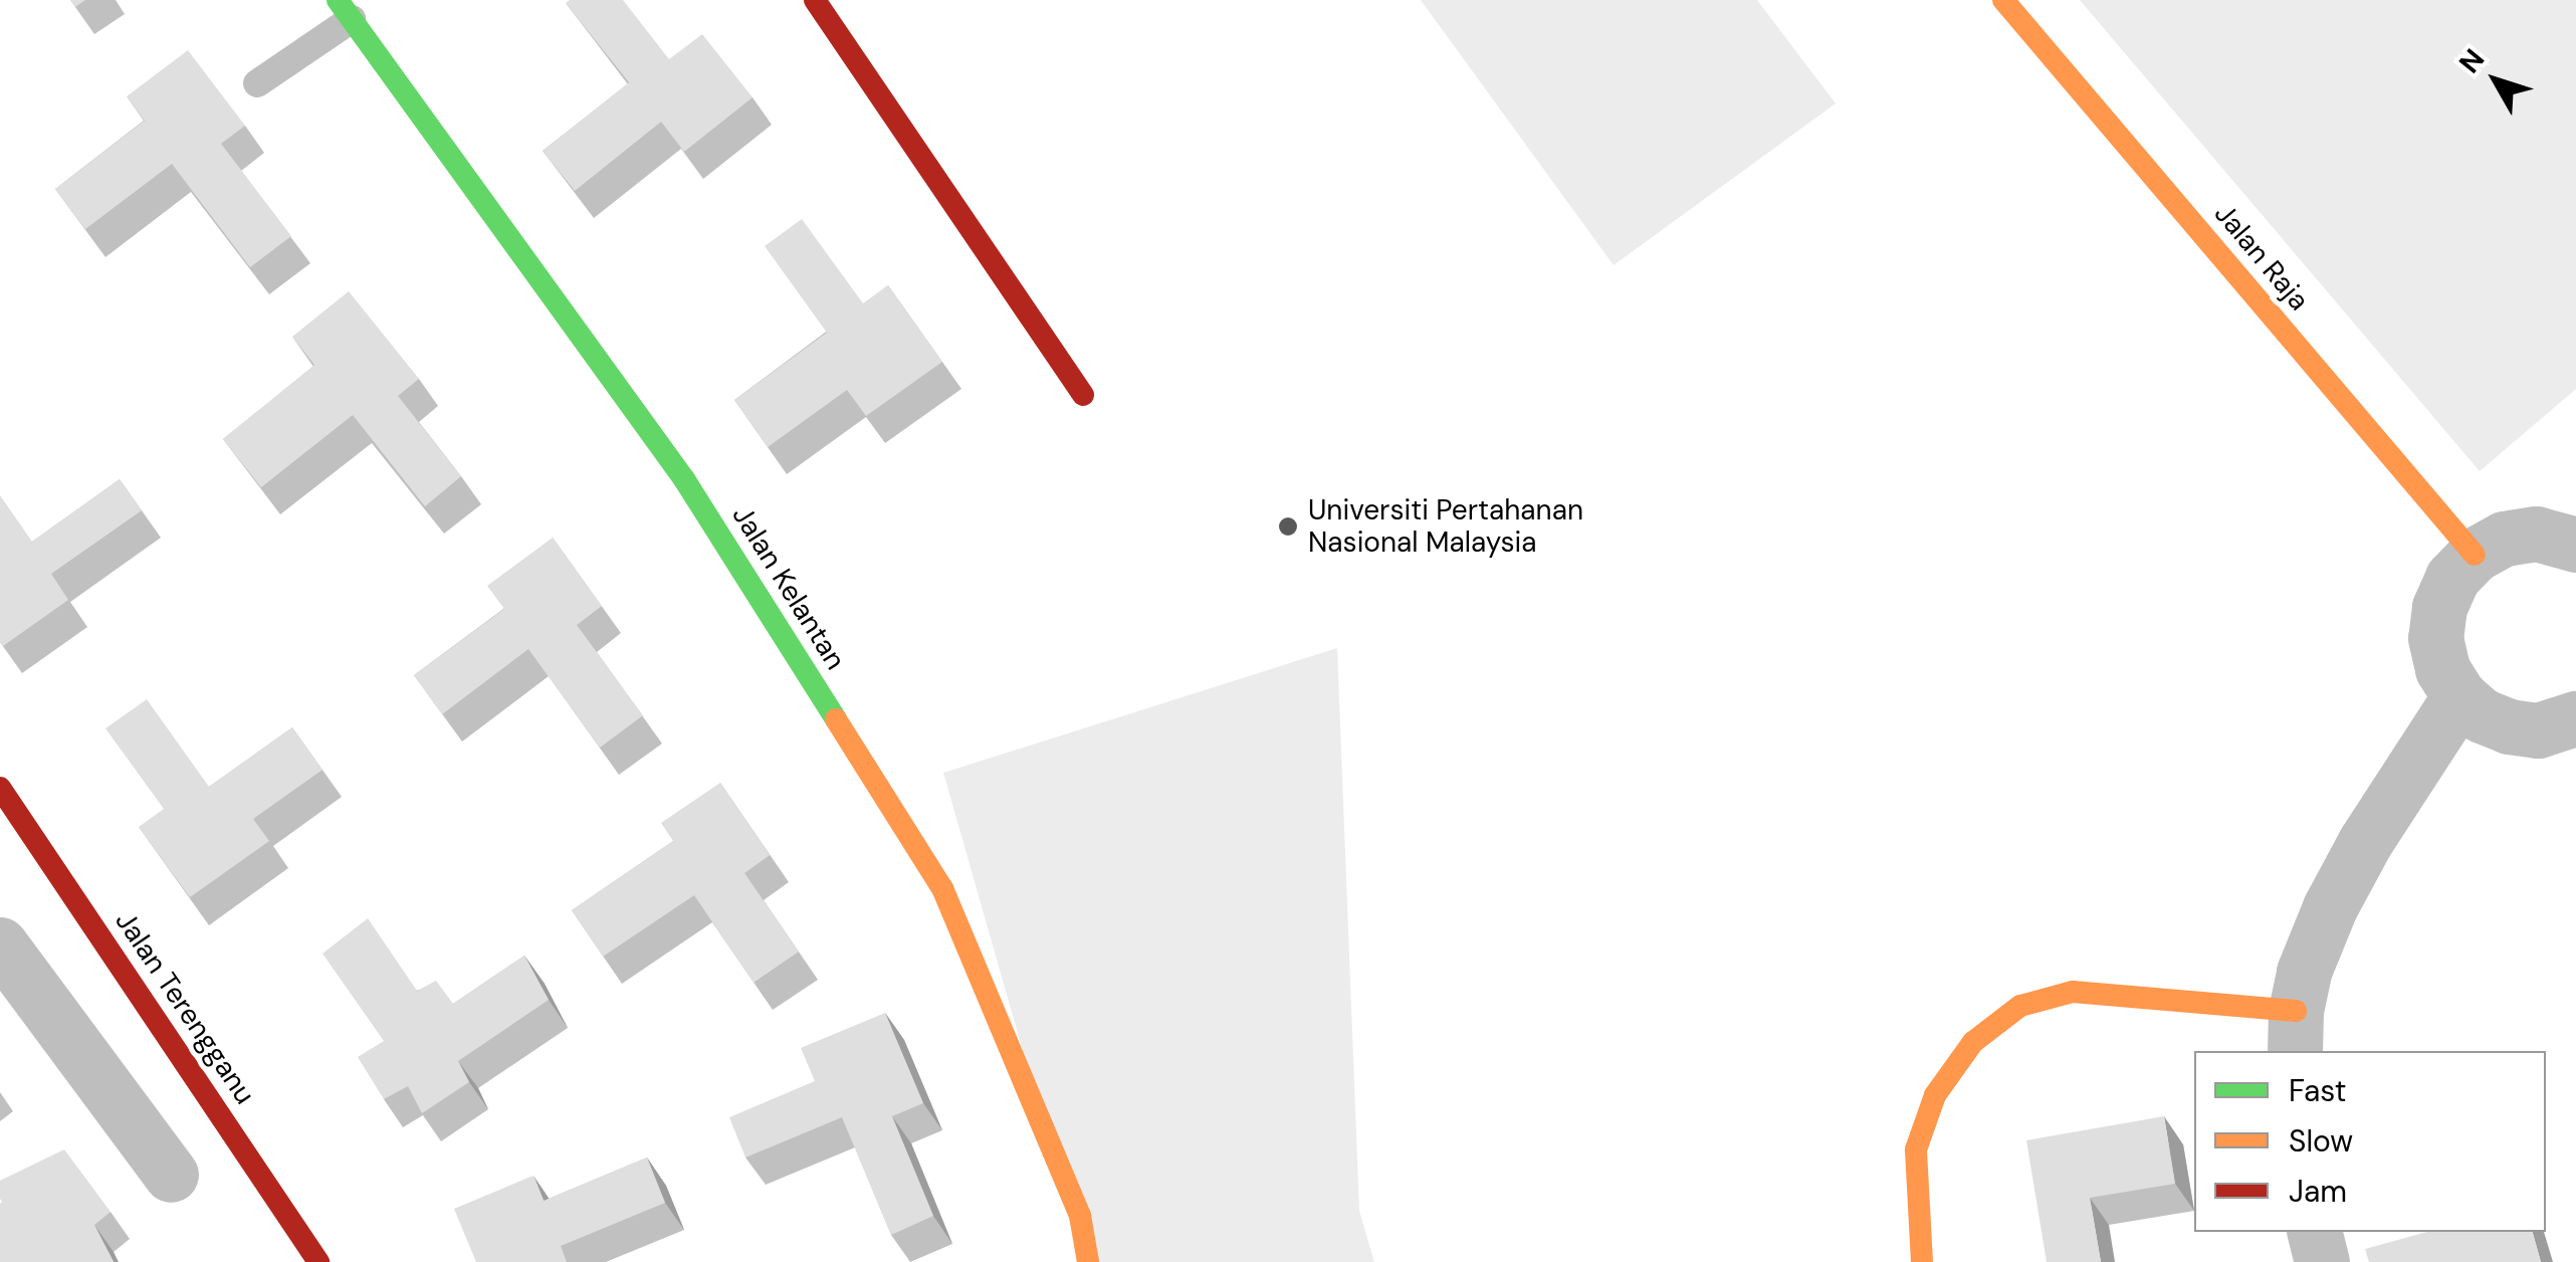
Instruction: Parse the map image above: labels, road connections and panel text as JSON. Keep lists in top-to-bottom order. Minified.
{"streets":{"street":["Jalan Raja","Jalan Kelantan","Jalan Terengganu"]},"places":["Universiti Pertahanan Nasional Malaysia"],"legend":["Fast","Slow","Jam"],"north":"top left"}
